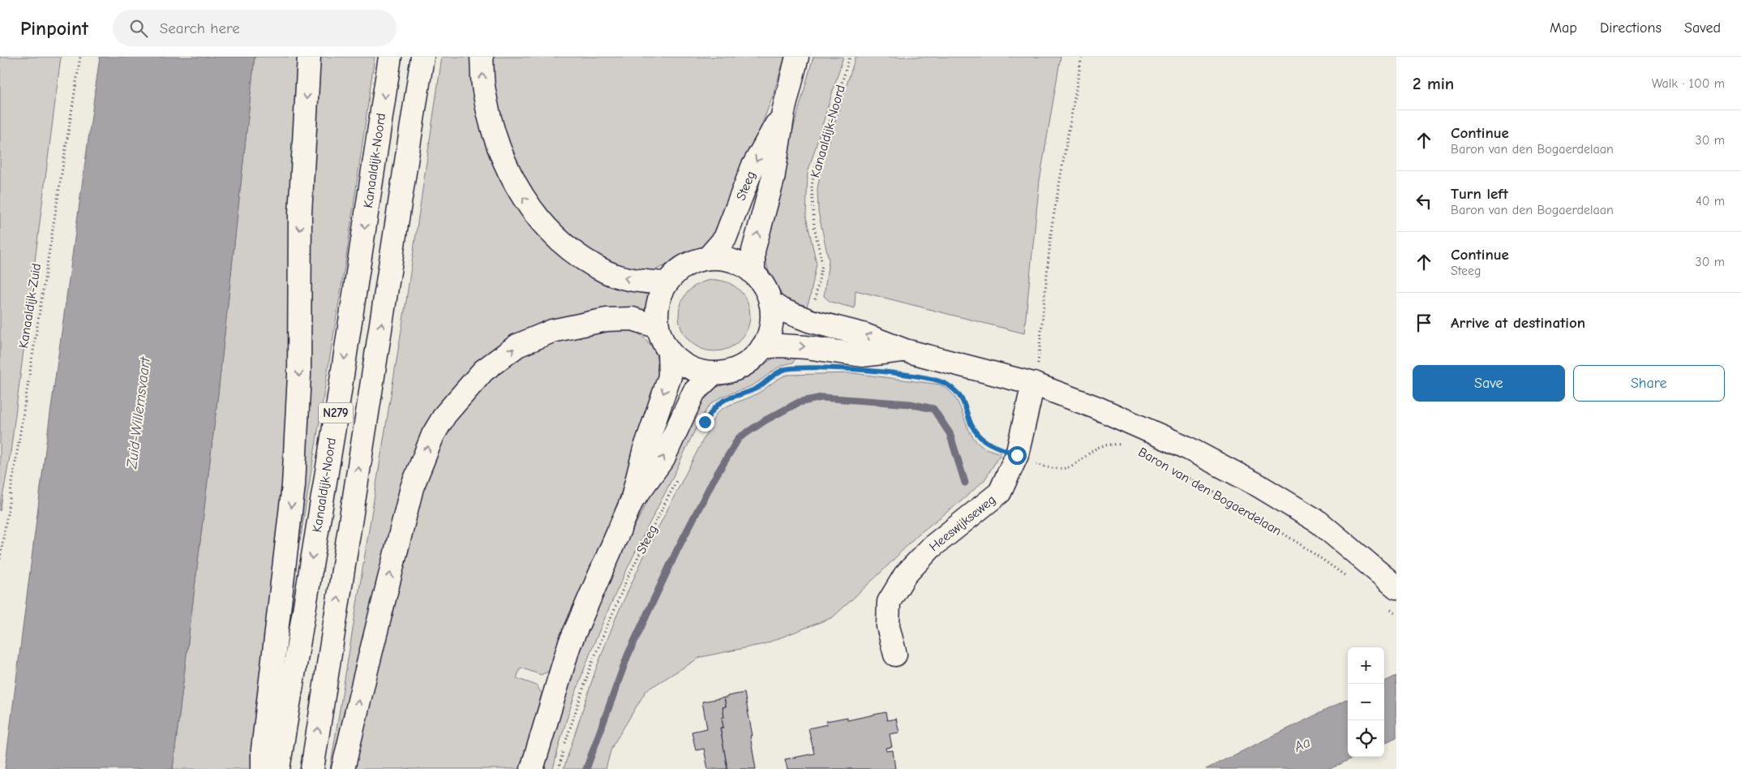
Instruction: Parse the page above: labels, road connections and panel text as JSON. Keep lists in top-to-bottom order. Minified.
{"streets":{"main road":["Kanaaldijk-Noord","Steeg","N279","Baron van den Bogaerdelaan","Heeswijkseweg"],"path":["Kanaaldijk-Zuid"]},"crossings":[["Steeg","Baron van den Bogaerdelaan"],["Baron van den Bogaerdelaan","Heeswijkseweg"]],"water":["Zuid-Willemsvaart","Aa"],"page":{"header":"Pinpoint","search":"Search here","nav":["Map","Directions","Saved"],"heading":["2 min","Walk · 100 m"],"list":[["Continue","Baron van den Bogaerdelaan","30 m"],["Turn left","Baron van den Bogaerdelaan","40 m"],["Continue","Steeg","30 m"],"Arrive at destination"],"buttons":["Save","Share"],"map_buttons":["+","−"]}}
